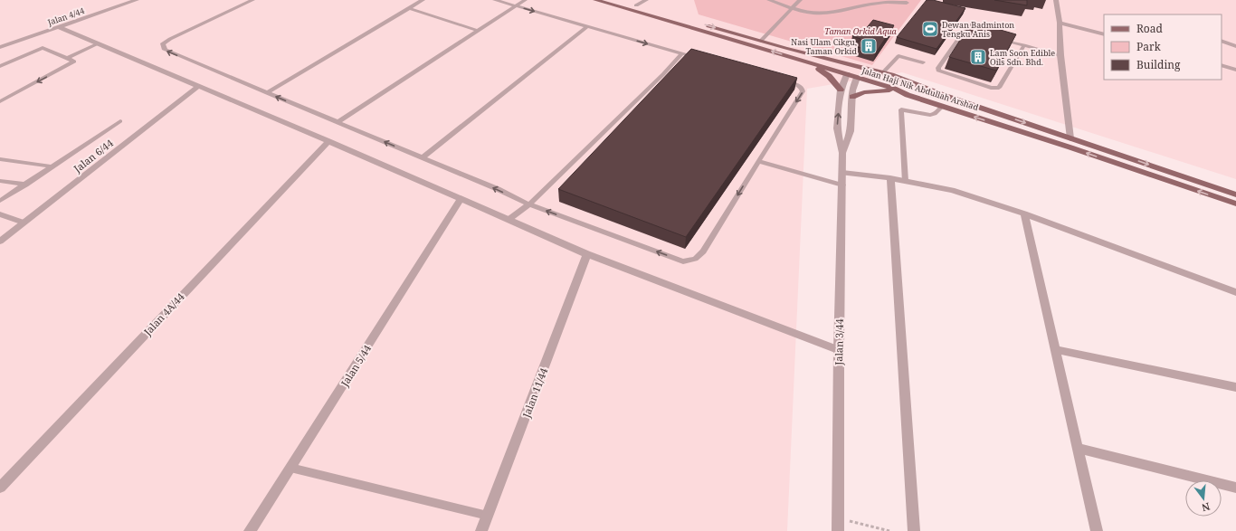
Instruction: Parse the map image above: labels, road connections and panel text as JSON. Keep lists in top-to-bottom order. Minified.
{"streets":{"main road":["Jalan Haji Nik Abdullah Arshad"],"street":["Jalan 4/44","Jalan 6/44","Jalan 4A/44","Jalan 3/44","Jalan 5/44","Jalan 11/44"]},"crossings":[["Jalan Haji Nik Abdullah Arshad","Jalan 3/44"]],"parks":["Taman Orkid Aqua"],"places":{"sports":["Dewan Badminton Tengku Anis"],"building":["Nasi Ulam Cikgu, Taman Orkid","Lam Soon Edible Oils Sdn. Bhd."]},"legend":["Road","Park","Building"],"north":"bottom"}
